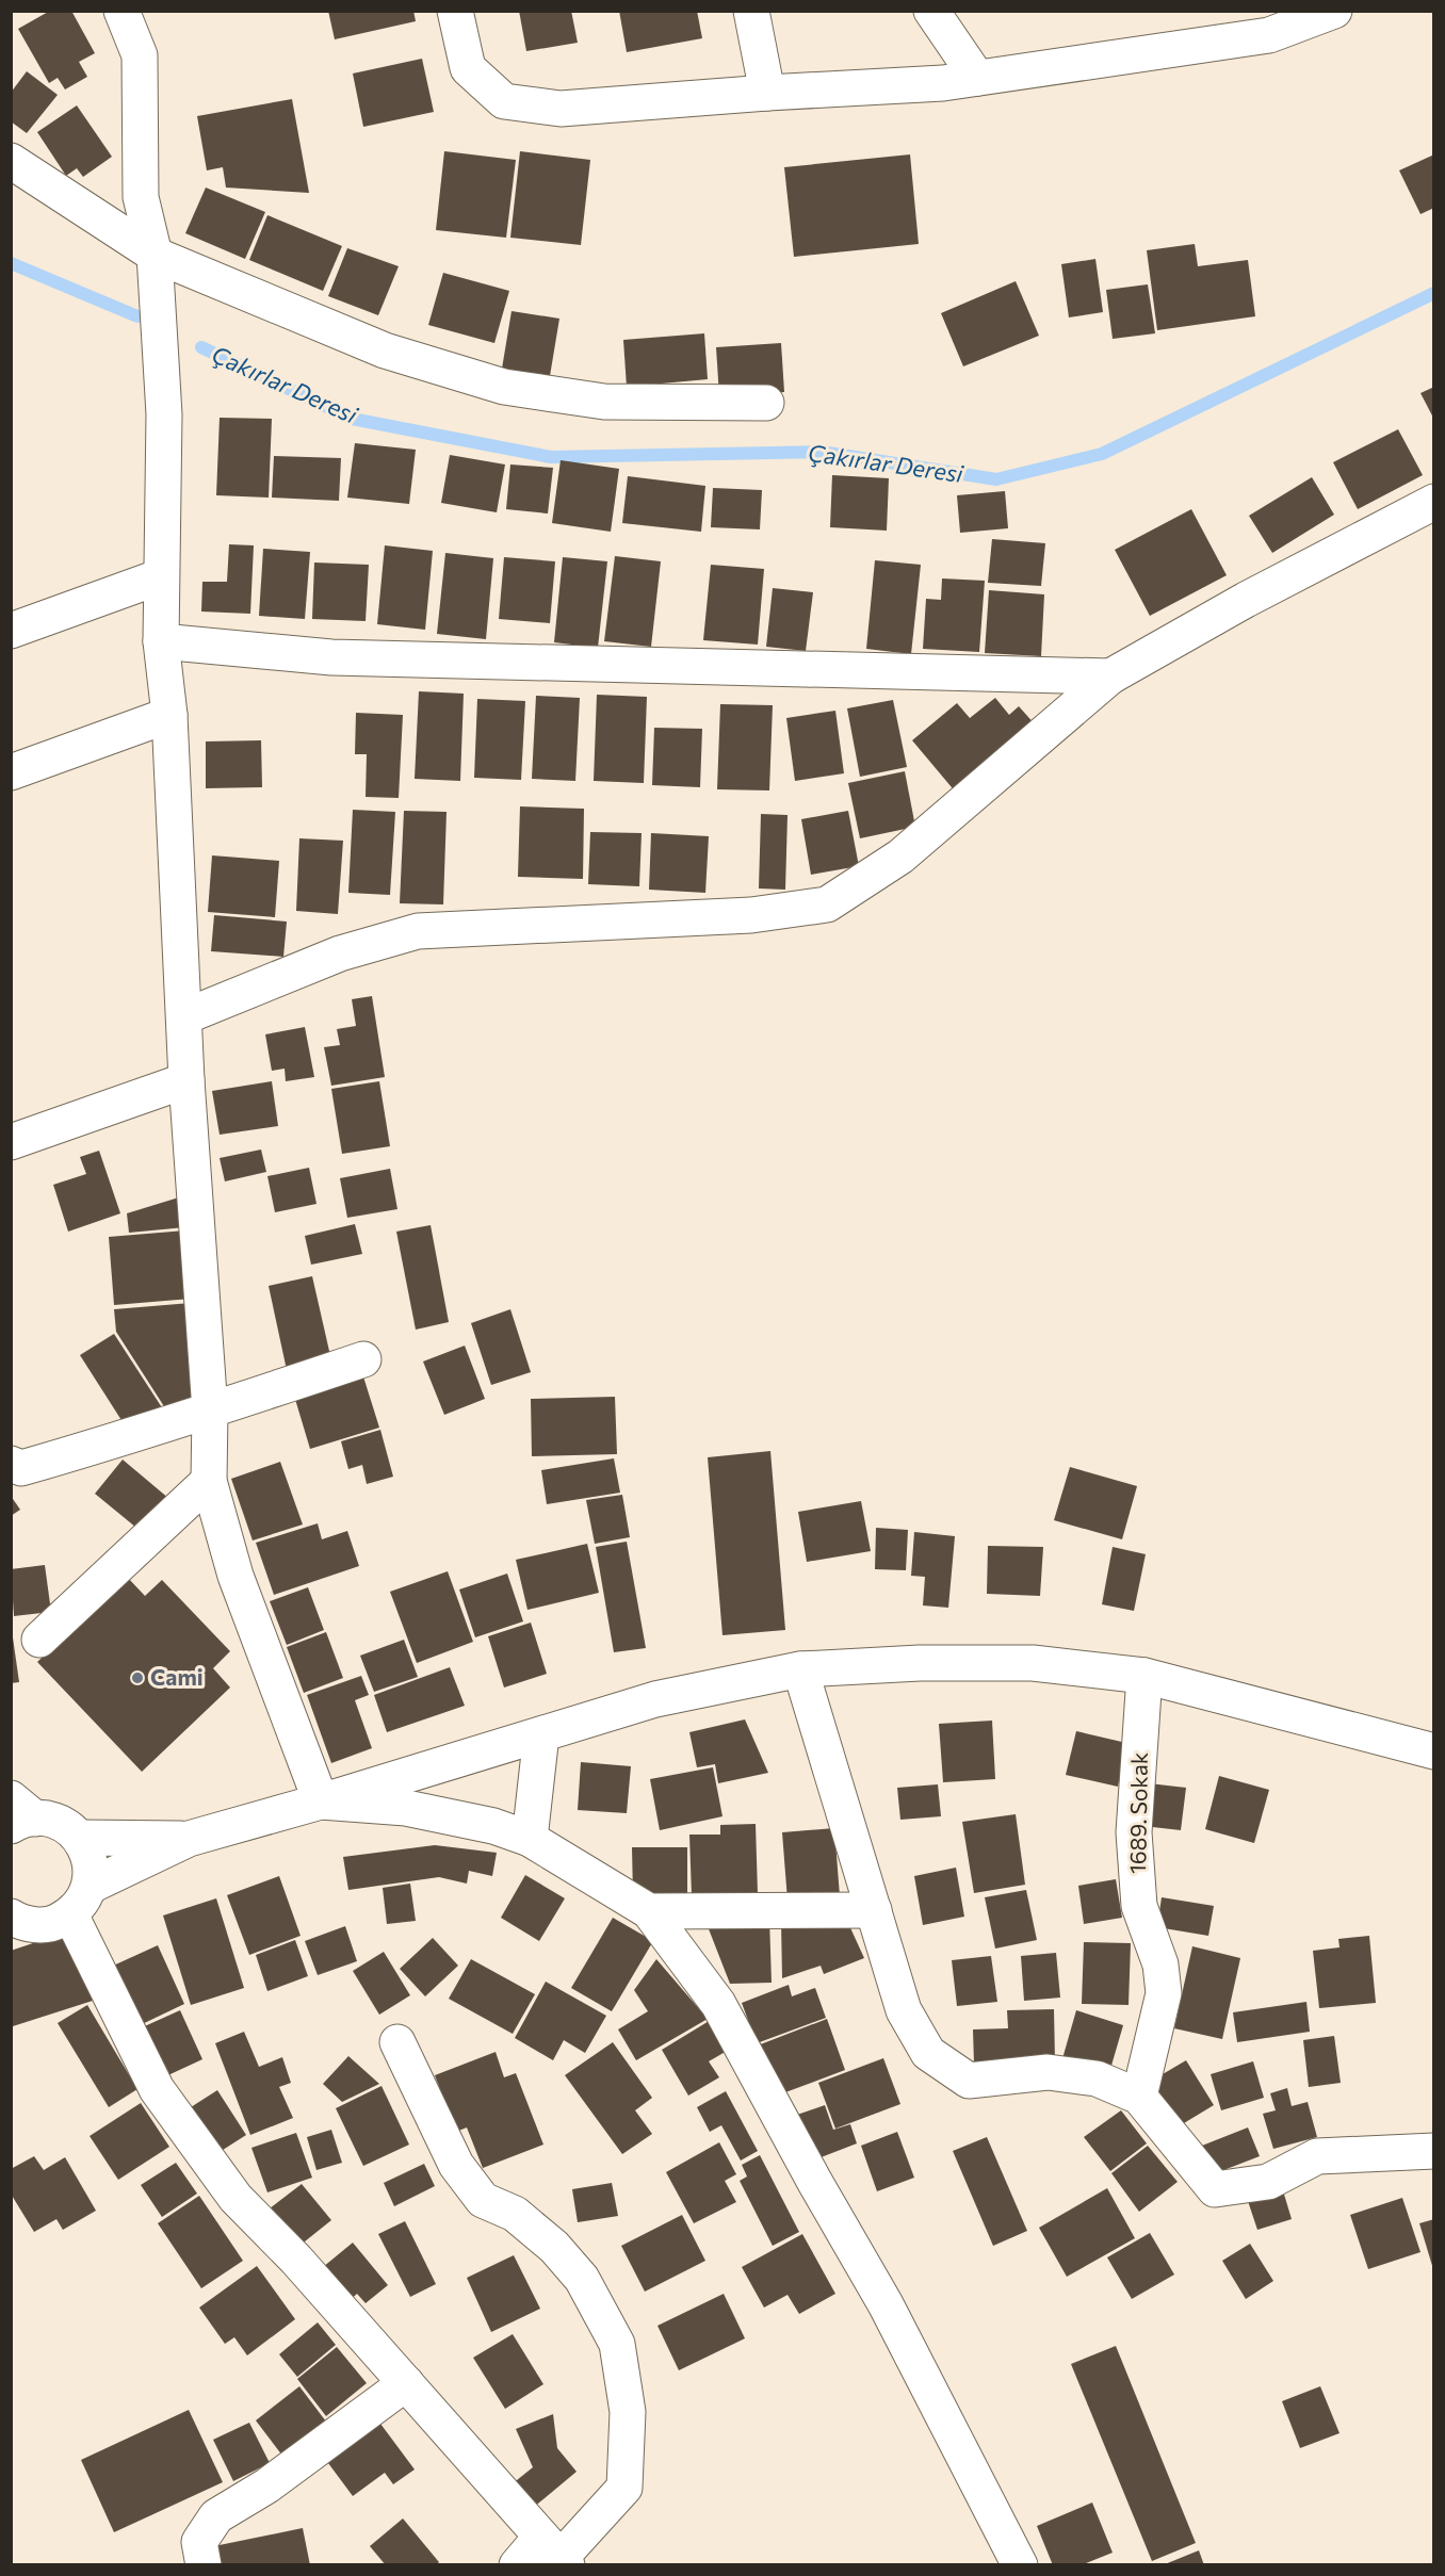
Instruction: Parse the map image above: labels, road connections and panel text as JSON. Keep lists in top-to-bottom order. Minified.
{"streets":{"street":["1689. Sokak"]},"water":["Çakırlar Deresi"],"places":["Cami"]}
